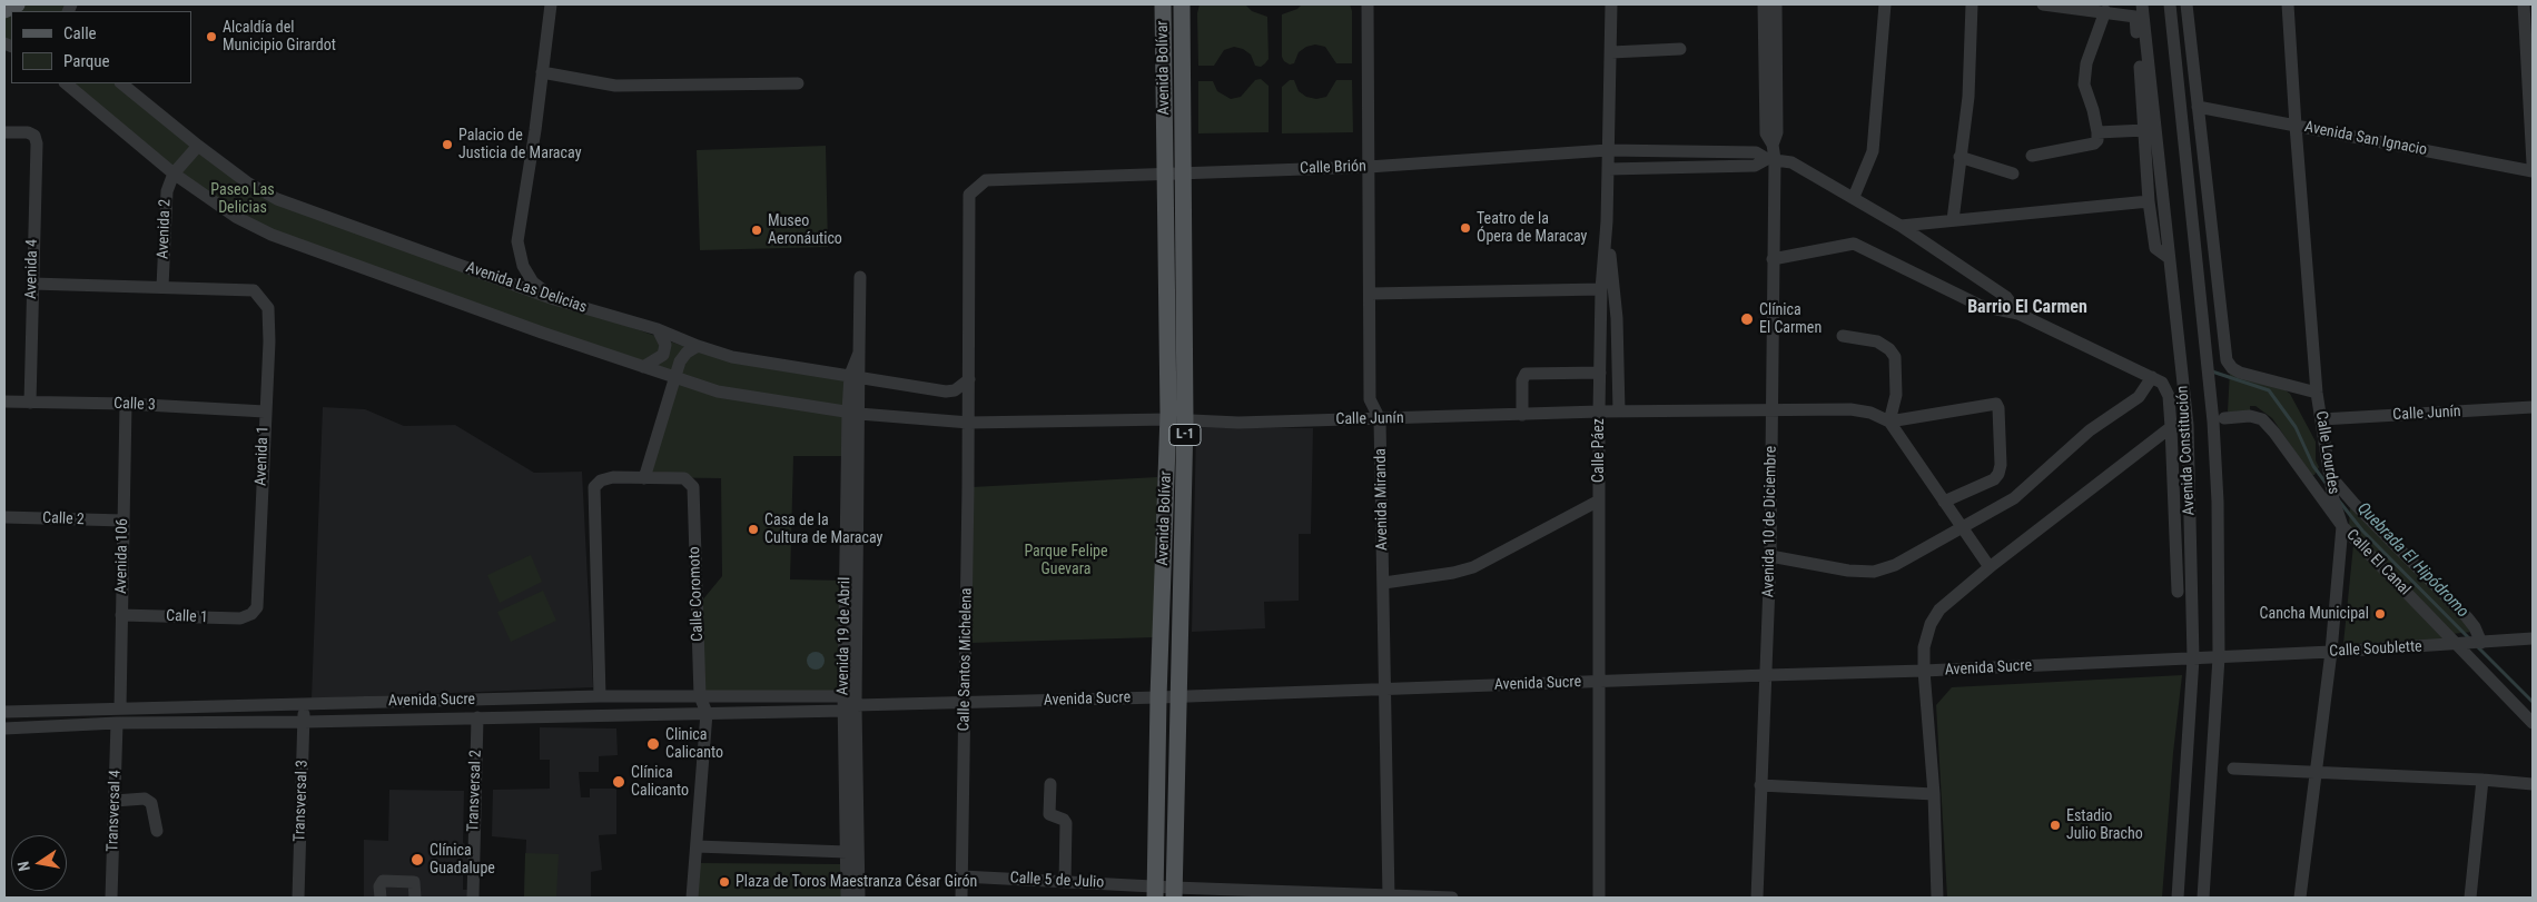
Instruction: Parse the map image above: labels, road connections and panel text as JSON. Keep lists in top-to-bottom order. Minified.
{"streets":{"main road":["Avenida Bolívar","L-1"],"street":["Avenida San Ignacio","Calle Brión","Avenida 2","Avenida 4","Avenida Las Delicias","Calle 3","Calle Junín","Calle Páez","Avenida Constitución","Calle Lourdes","Avenida 1","Avenida Miranda","Calle 2","Avenida 10 de Diciembre","Avenida 106","Calle El Canal","Calle Coromoto","Calle 1","Avenida 19 de Abril","Calle Soublette","Calle Santos Michelena","Avenida Sucre","Transversal 2","Transversal 3","Transversal 4","Calle 5 de Julio"]},"crossings":[["Avenida Bolívar","Calle Brión"],["Avenida Bolívar","Calle Junín"],["Avenida Bolívar","Avenida Sucre"],["Avenida Bolívar","Calle 5 de Julio"],["Avenida San Ignacio","Calle Lourdes"],["Calle Brión","Avenida Las Delicias"],["Calle Brión","Calle Junín"],["Calle Brión","Calle Páez"],["Calle Brión","Avenida Miranda"],["Calle Brión","Avenida 10 de Diciembre"],["Calle Brión","Calle Santos Michelena"],["Avenida 2","Avenida 1"],["Avenida 4","Calle 3"],["Avenida Las Delicias","Avenida 19 de Abril"],["Calle 3","Avenida 1"],["Calle 3","Avenida 106"],["Calle Junín","Calle Páez"],["Calle Junín","Calle Lourdes"],["Calle Junín","Avenida Miranda"],["Calle Junín","Avenida 10 de Diciembre"],["Calle Junín","Calle Santos Michelena"],["Calle Páez","Avenida Sucre"],["Avenida Constitución","Calle Soublette"],["Avenida Constitución","Avenida Sucre"],["Calle Lourdes","Calle El Canal"],["Calle Lourdes","Calle Soublette"],["Avenida 1","Calle 1"],["Avenida Miranda","Avenida Sucre"],["Avenida Miranda","Calle 5 de Julio"],["Calle 2","Avenida 106"],["Avenida 10 de Diciembre","Avenida Sucre"],["Avenida 106","Calle 1"],["Avenida 106","Avenida Sucre"],["Calle El Canal","Calle Soublette"],["Calle Coromoto","Avenida Sucre"],["Avenida 19 de Abril","Avenida Sucre"],["Calle Soublette","Avenida Sucre"],["Calle Santos Michelena","Avenida Sucre"],["Calle Santos Michelena","Calle 5 de Julio"],["Avenida Sucre","Transversal 2"],["Avenida Sucre","Transversal 3"],["Avenida Sucre","Transversal 4"]],"districts":["Barrio El Carmen"],"water":["Quebrada El Hipódromo"],"parks":["Paseo Las Delicias","Parque Felipe Guevara"],"places":["Alcaldía del Municipio Girardot","Palacio de Justicia de Maracay","Teatro de la Ópera de Maracay","Museo Aeronáutico","Clínica El Carmen","Casa de la Cultura de Maracay","Cancha Municipal","Clinica Calicanto","Clínica Calicanto","Estadio Julio Bracho","Clínica Guadalupe","Plaza de Toros Maestranza César Girón"],"legend":["Calle","Parque"],"north":"left"}
